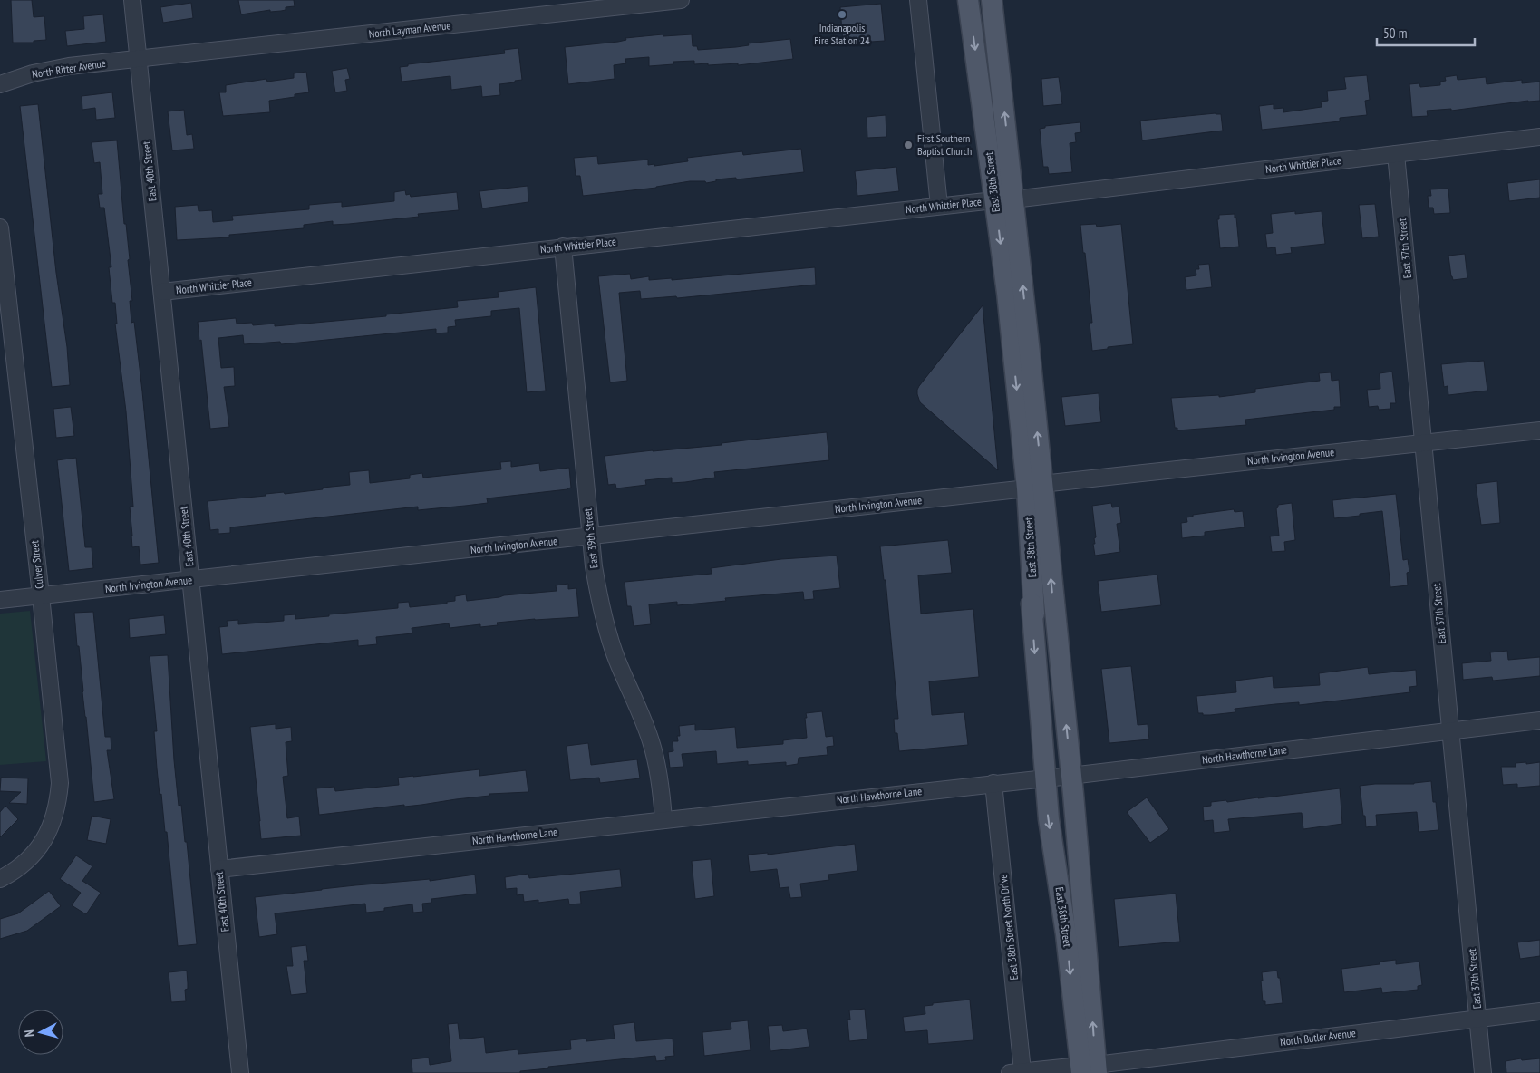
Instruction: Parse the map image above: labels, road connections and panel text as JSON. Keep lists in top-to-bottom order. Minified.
{"streets":{"main road":["East 38th Street"],"street":["North Layman Avenue","North Ritter Avenue","North Whittier Place","East 40th Street","East 37th Street","North Irvington Avenue","East 39th Street","Culver Street","North Hawthorne Lane","East 38th Street North Drive","North Butler Avenue"]},"crossings":[["North Layman Avenue","North Ritter Avenue"],["North Layman Avenue","East 40th Street"],["North Ritter Avenue","East 40th Street"],["North Whittier Place","East 40th Street"],["North Whittier Place","East 38th Street"],["North Whittier Place","East 37th Street"],["North Whittier Place","East 39th Street"],["East 40th Street","North Irvington Avenue"],["East 40th Street","North Hawthorne Lane"],["East 38th Street","North Irvington Avenue"],["East 38th Street","North Hawthorne Lane"],["East 38th Street","North Butler Avenue"],["East 37th Street","North Irvington Avenue"],["East 37th Street","North Hawthorne Lane"],["East 37th Street","North Butler Avenue"],["North Irvington Avenue","East 39th Street"],["North Irvington Avenue","Culver Street"],["East 39th Street","North Hawthorne Lane"],["North Hawthorne Lane","East 38th Street North Drive"],["East 38th Street North Drive","North Butler Avenue"]],"places":["Indianapolis Fire Station 24","First Southern Baptist Church"],"scale_bar":"50 m","north":"left"}
